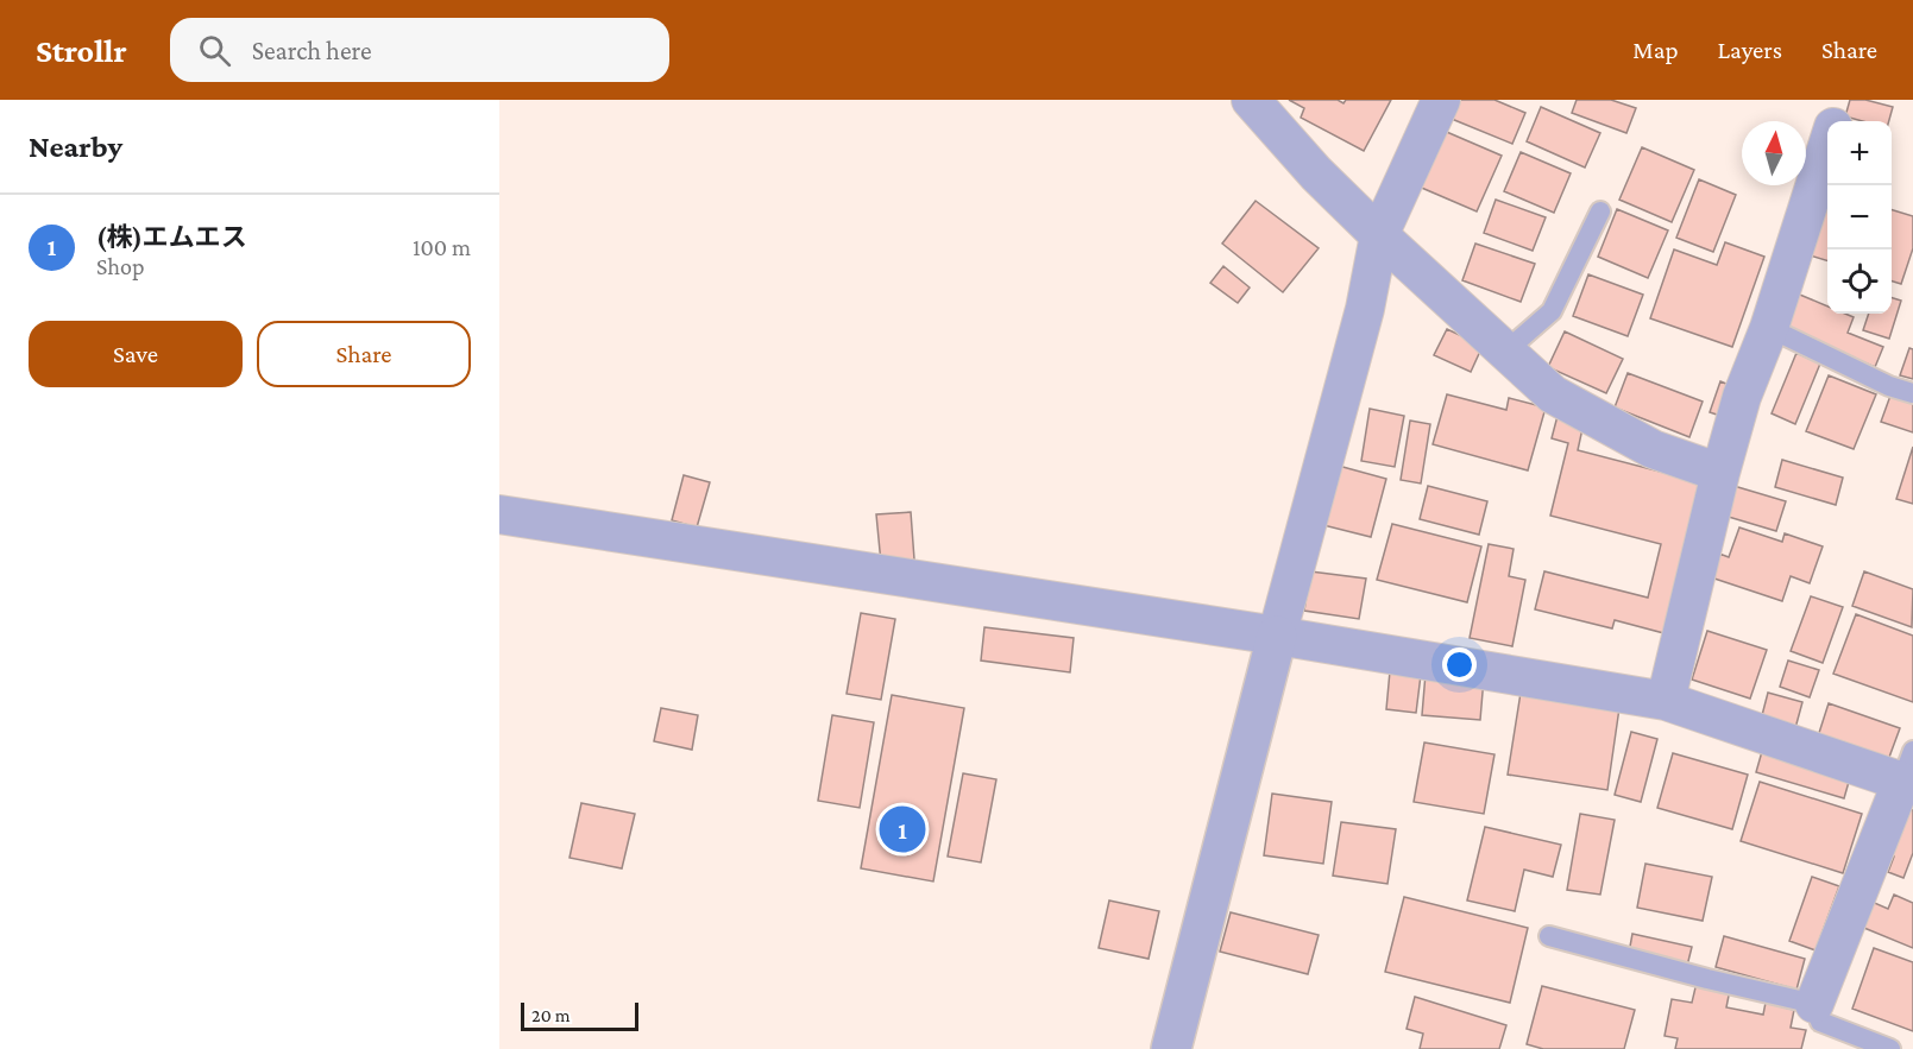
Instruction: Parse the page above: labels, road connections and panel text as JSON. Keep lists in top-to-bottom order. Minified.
{"scale_bar":"20 m","north":"top","page":{"header":"Strollr","search":"Search here","nav":["Map","Layers","Share"],"heading":"Nearby","map_buttons":["+","−"],"list":[{"mark":"1","name":"(株)エムエス","note":"Shop","value":"100 m"}],"buttons":["Save","Share"],"pins":"1","scale":"20 m"}}
